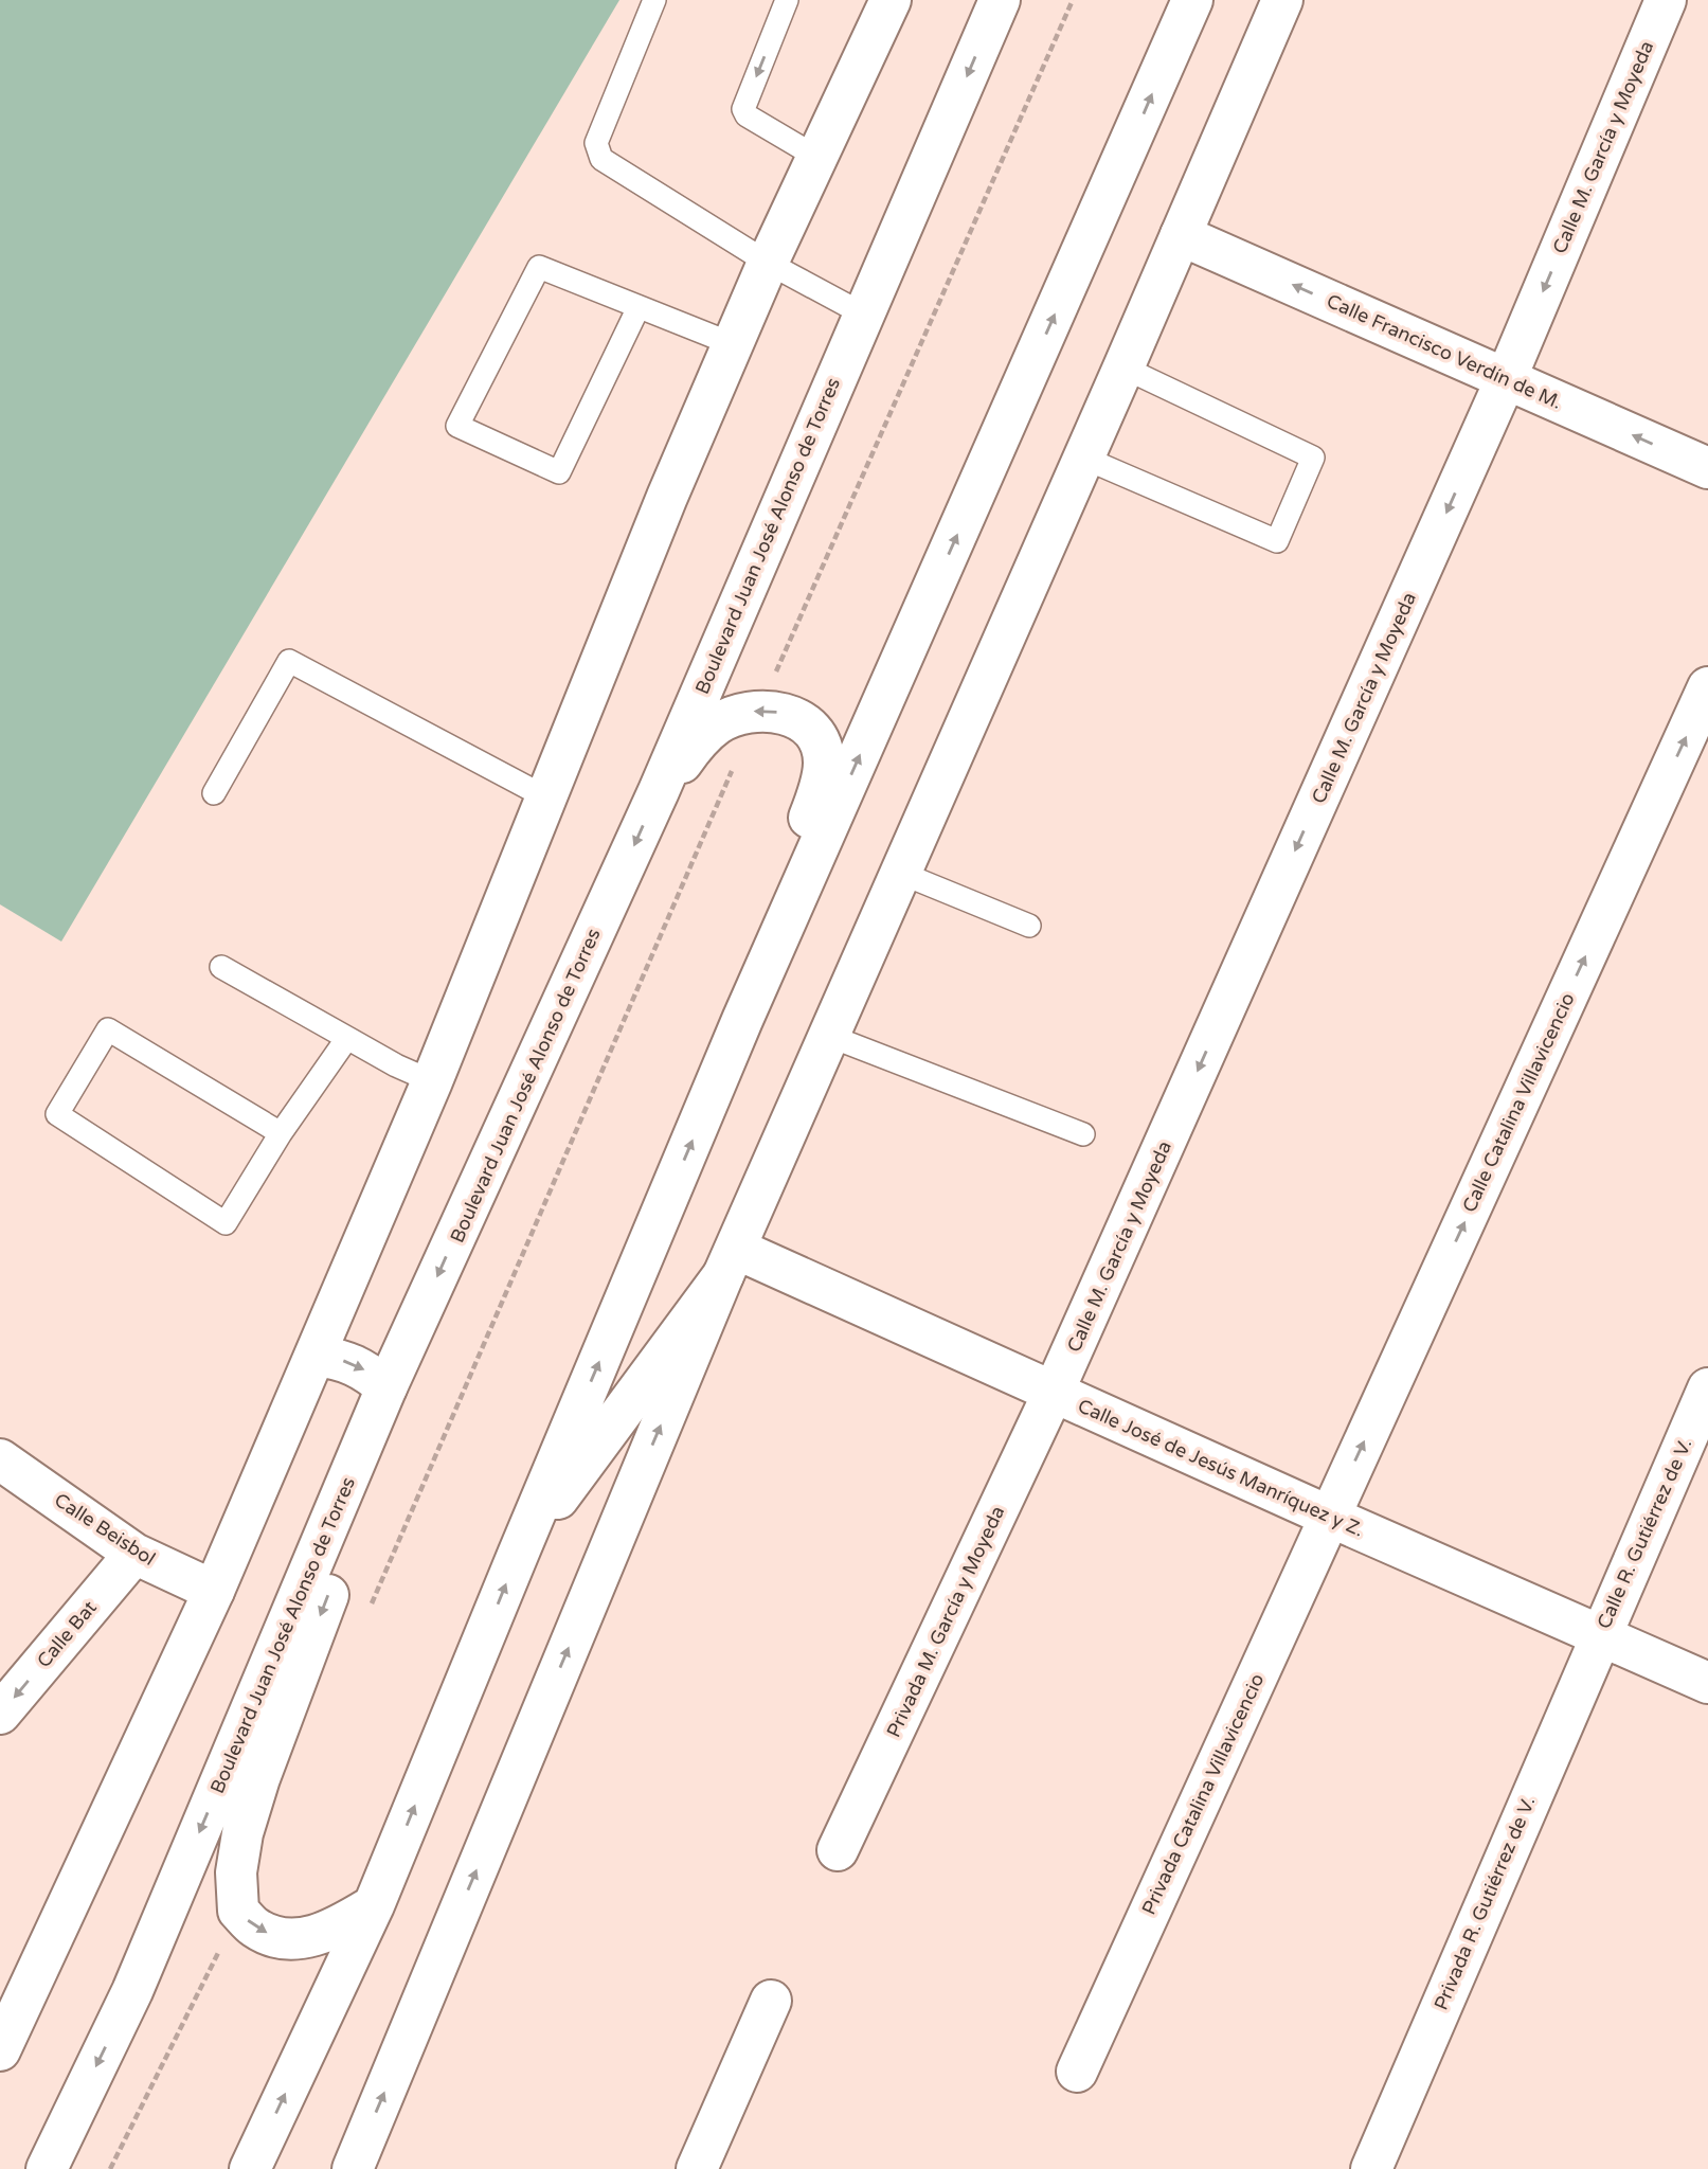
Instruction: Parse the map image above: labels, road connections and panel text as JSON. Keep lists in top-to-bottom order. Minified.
{"streets":{"street":["Calle M. García y Moyeda","Calle Francisco Verdín de M.","Boulevard Juan José Alonso de Torres","Calle Catalina Villavicencio","Calle José de Jesús Manríquez y Z.","Calle Beisbol","Calle R. Gutiérrez de V.","Privada M. García y Moyeda","Calle Bat","Privada Catalina Villavicencio","Privada R. Gutiérrez de V."]},"crossings":[["Calle M. García y Moyeda","Calle Francisco Verdín de M."],["Calle M. García y Moyeda","Calle José de Jesús Manríquez y Z."],["Calle M. García y Moyeda","Privada M. García y Moyeda"],["Calle Catalina Villavicencio","Calle José de Jesús Manríquez y Z."],["Calle Catalina Villavicencio","Privada Catalina Villavicencio"],["Calle José de Jesús Manríquez y Z.","Calle R. Gutiérrez de V."],["Calle José de Jesús Manríquez y Z.","Privada M. García y Moyeda"],["Calle José de Jesús Manríquez y Z.","Privada Catalina Villavicencio"],["Calle José de Jesús Manríquez y Z.","Privada R. Gutiérrez de V."],["Calle Beisbol","Calle Bat"],["Calle R. Gutiérrez de V.","Privada R. Gutiérrez de V."]],"one_way":["Calle Francisco Verdín de M.","Calle Catalina Villavicencio"]}
